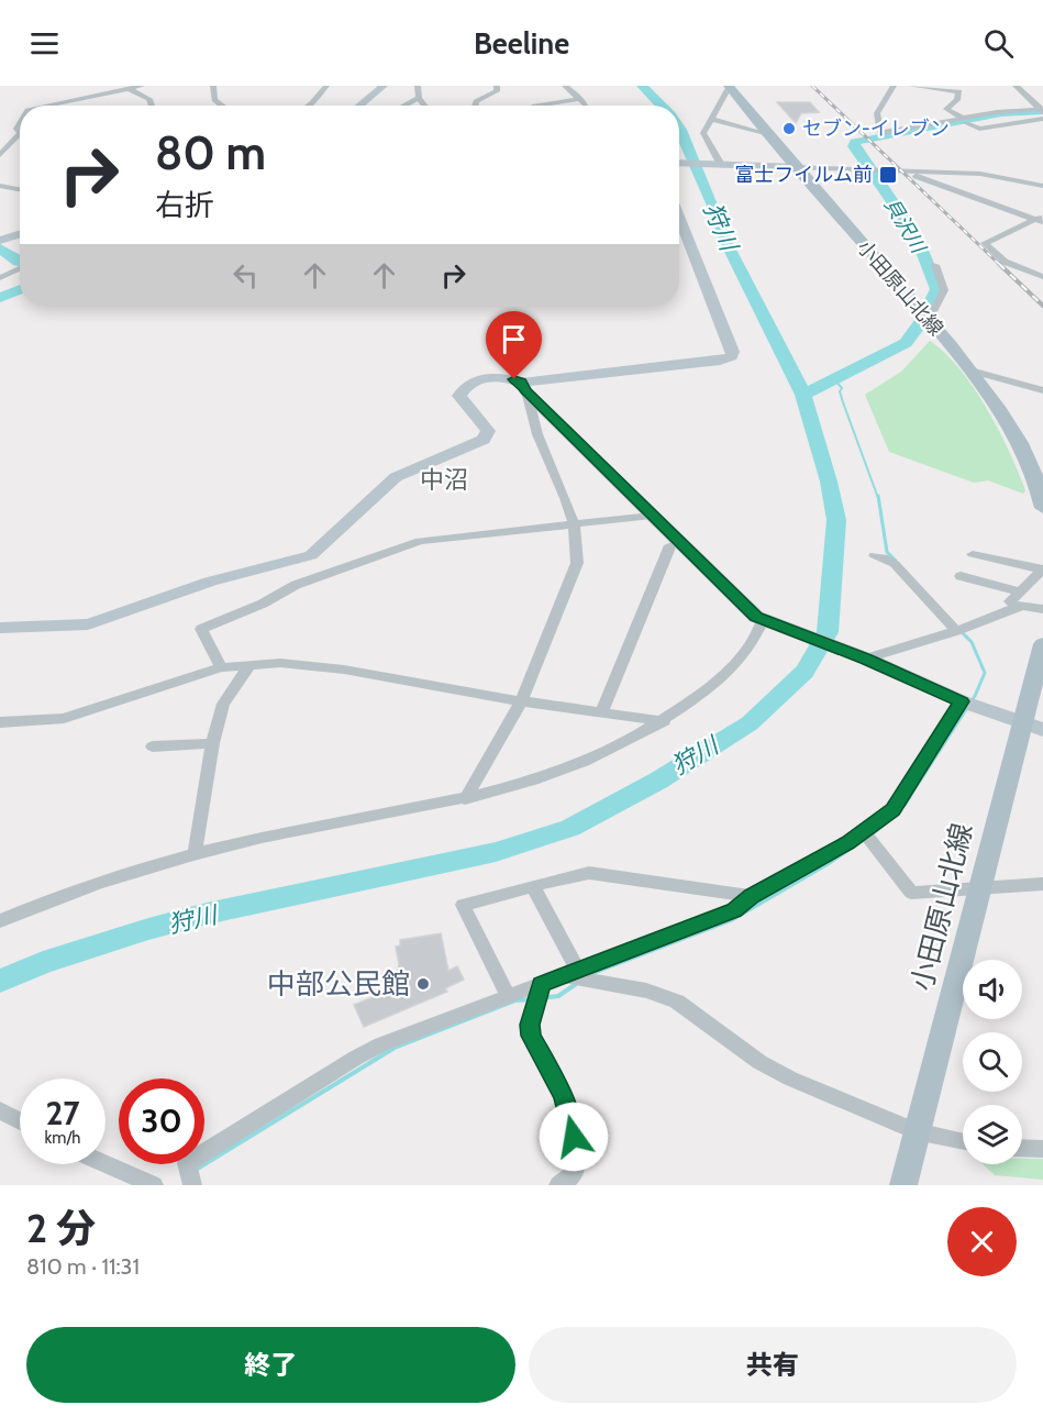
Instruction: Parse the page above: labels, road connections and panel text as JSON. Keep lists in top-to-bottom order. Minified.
{"streets":{"main road":["小田原山北線"]},"districts":["中沼"],"water":["貝沢川","狩川"],"places":{"other":["セブン-イレブン","中部公民館"],"transit":["富士フイルム前"]},"page":{"header":"Beeline","turn":["80 m","右折"],"speed":"27 km/h","limit":"30","heading":["2 分","810 m · 11:31"],"buttons":["終了","共有"]}}
